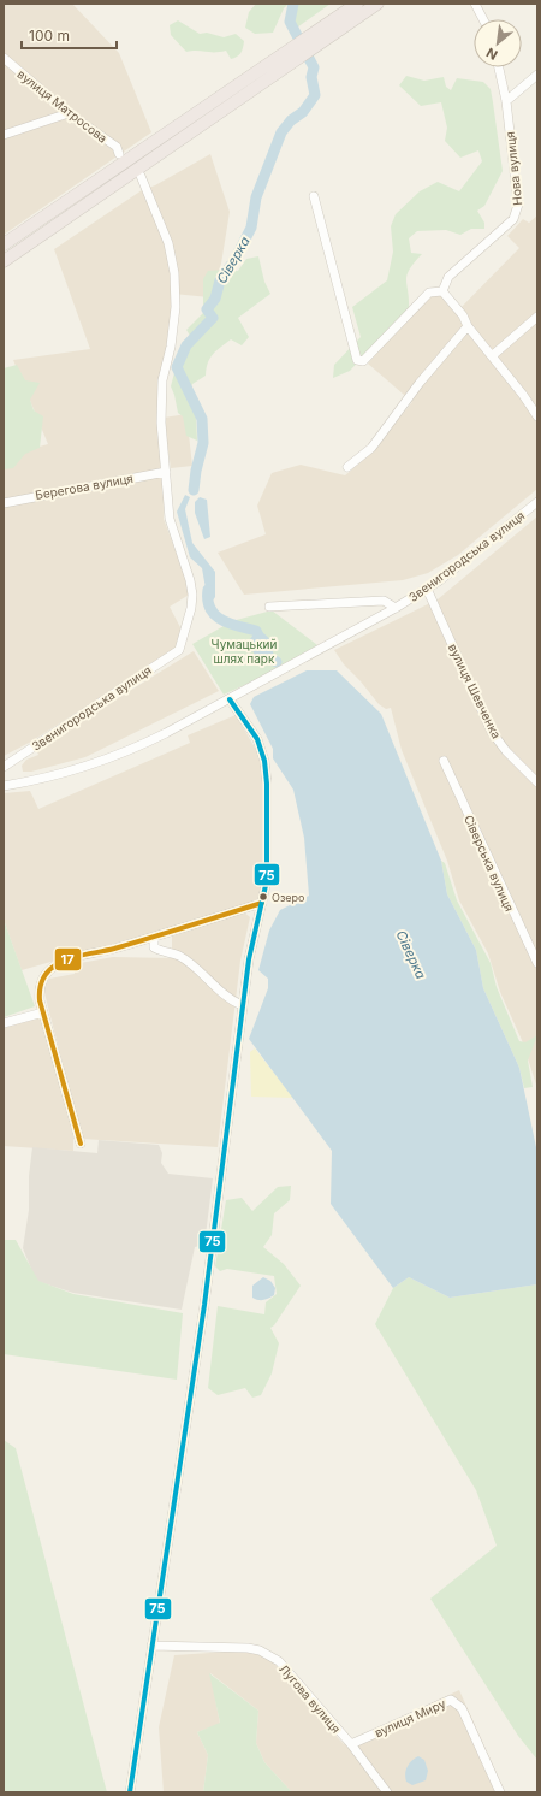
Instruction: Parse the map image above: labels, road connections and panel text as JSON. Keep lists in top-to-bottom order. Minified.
{"streets":{"street":["вулиця Матросова","Нова вулиця","Берегова вулиця","Звенигородська вулиця","вулиця Шевченка","Сіверська вулиця","Лугова вулиця","вулиця Миру"]},"crossings":[["Берегова вулиця","Звенигородська вулиця"],["Звенигородська вулиця","вулиця Шевченка"],["Лугова вулиця","вулиця Миру"]],"water":["Сіверка"],"parks":["Чумацький шлях парк"],"places":["Озеро"],"lines":["transit line 75","transit line 17"],"scale_bar":"100 m","north":"bottom left"}
